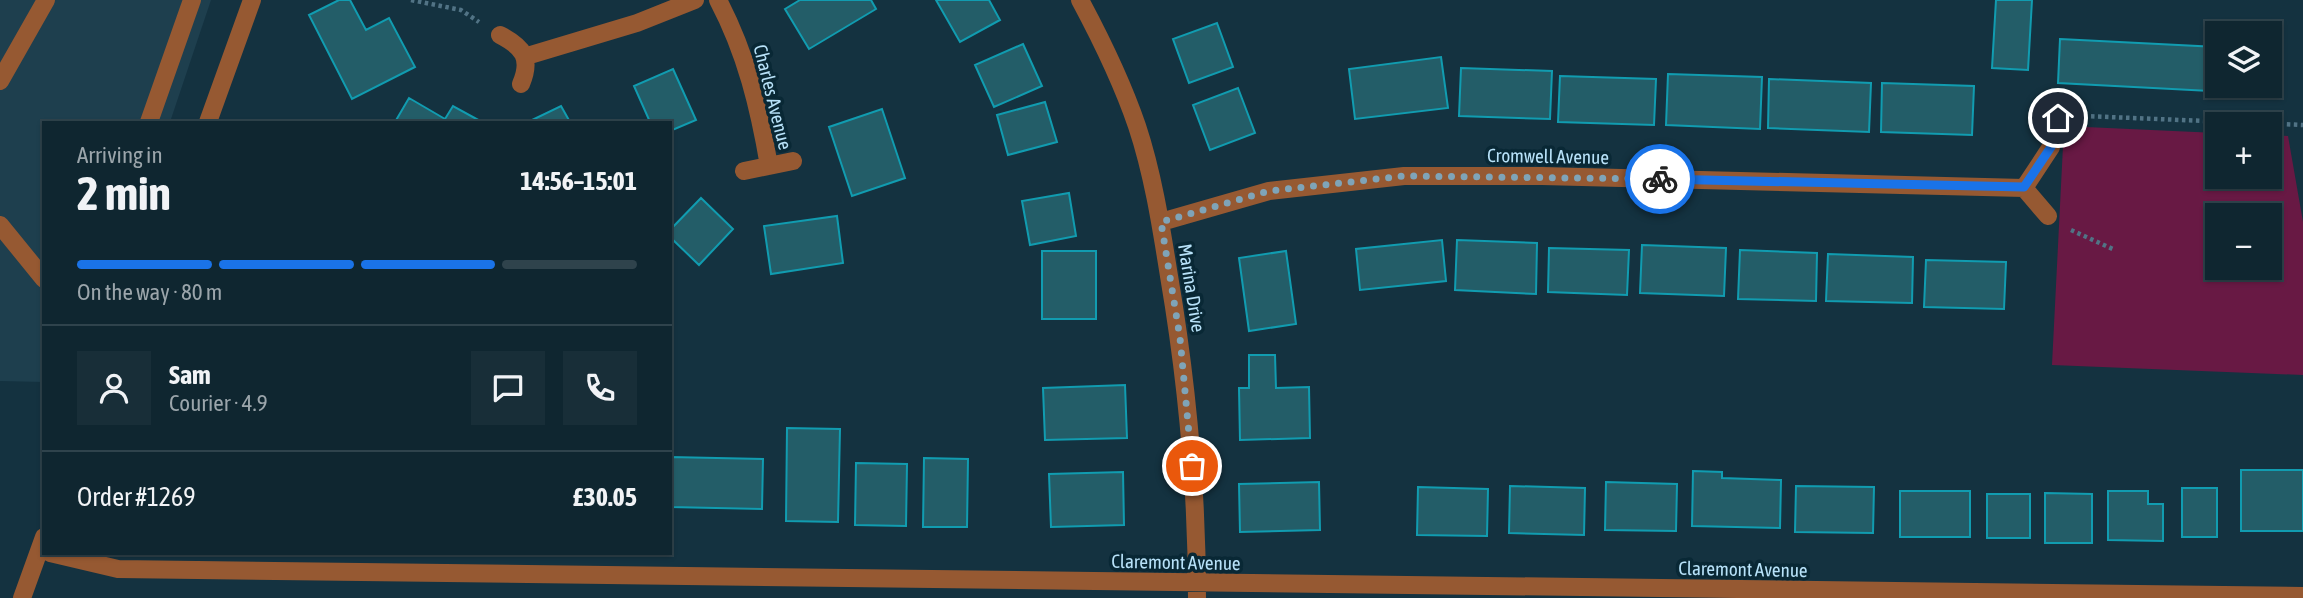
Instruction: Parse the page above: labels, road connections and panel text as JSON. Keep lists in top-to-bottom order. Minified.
{"streets":{"street":["Charles Avenue","Cromwell Avenue","Marina Drive","Claremont Avenue"]},"crossings":[["Cromwell Avenue","Marina Drive"],["Marina Drive","Claremont Avenue"]],"page":{"map_buttons":["+","−"],"heading":["2 min","Arriving in","14:56–15:01"],"panel":["Sam","Courier · 4.9","Order #1269","£30.05"],"bar":"On the way · 80 m"}}
